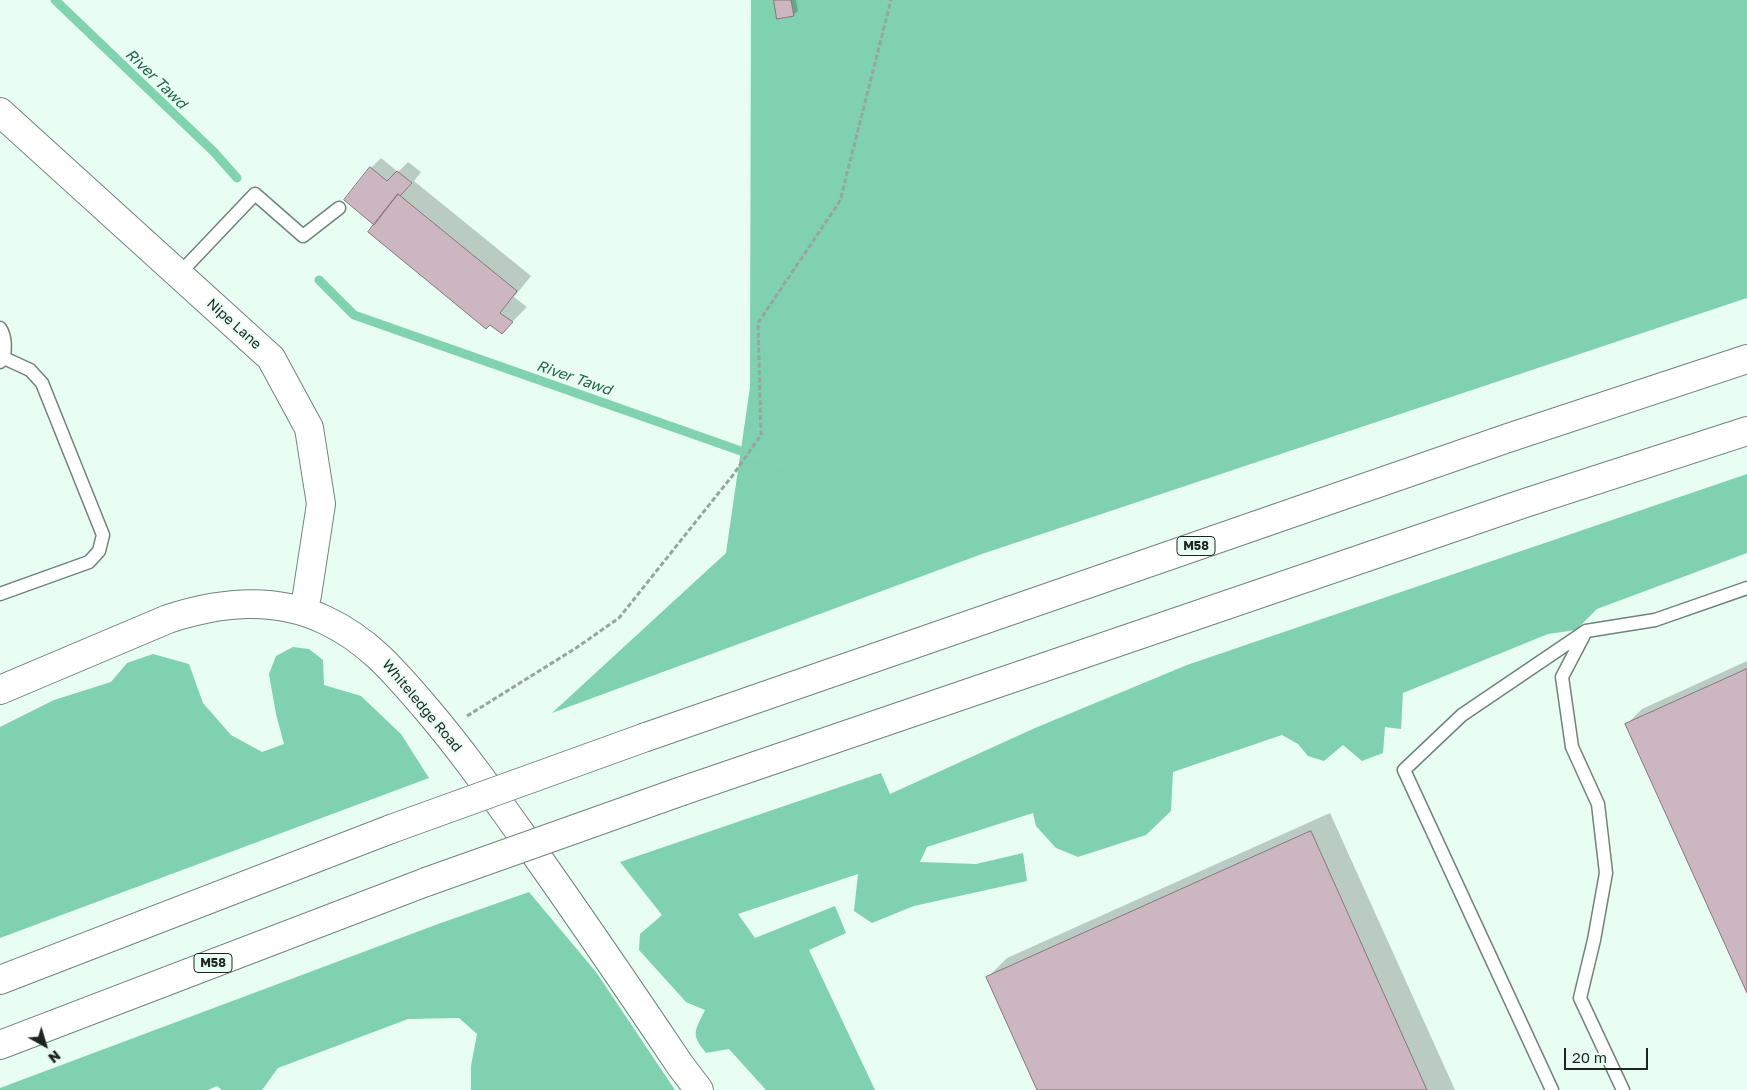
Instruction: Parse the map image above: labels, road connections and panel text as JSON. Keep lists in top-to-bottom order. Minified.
{"streets":{"main road":["Nipe Lane","M58","Whiteledge Road"]},"crossings":[["Nipe Lane","Whiteledge Road"]],"water":["River Tawd"],"scale_bar":"20 m","north":"bottom right"}
